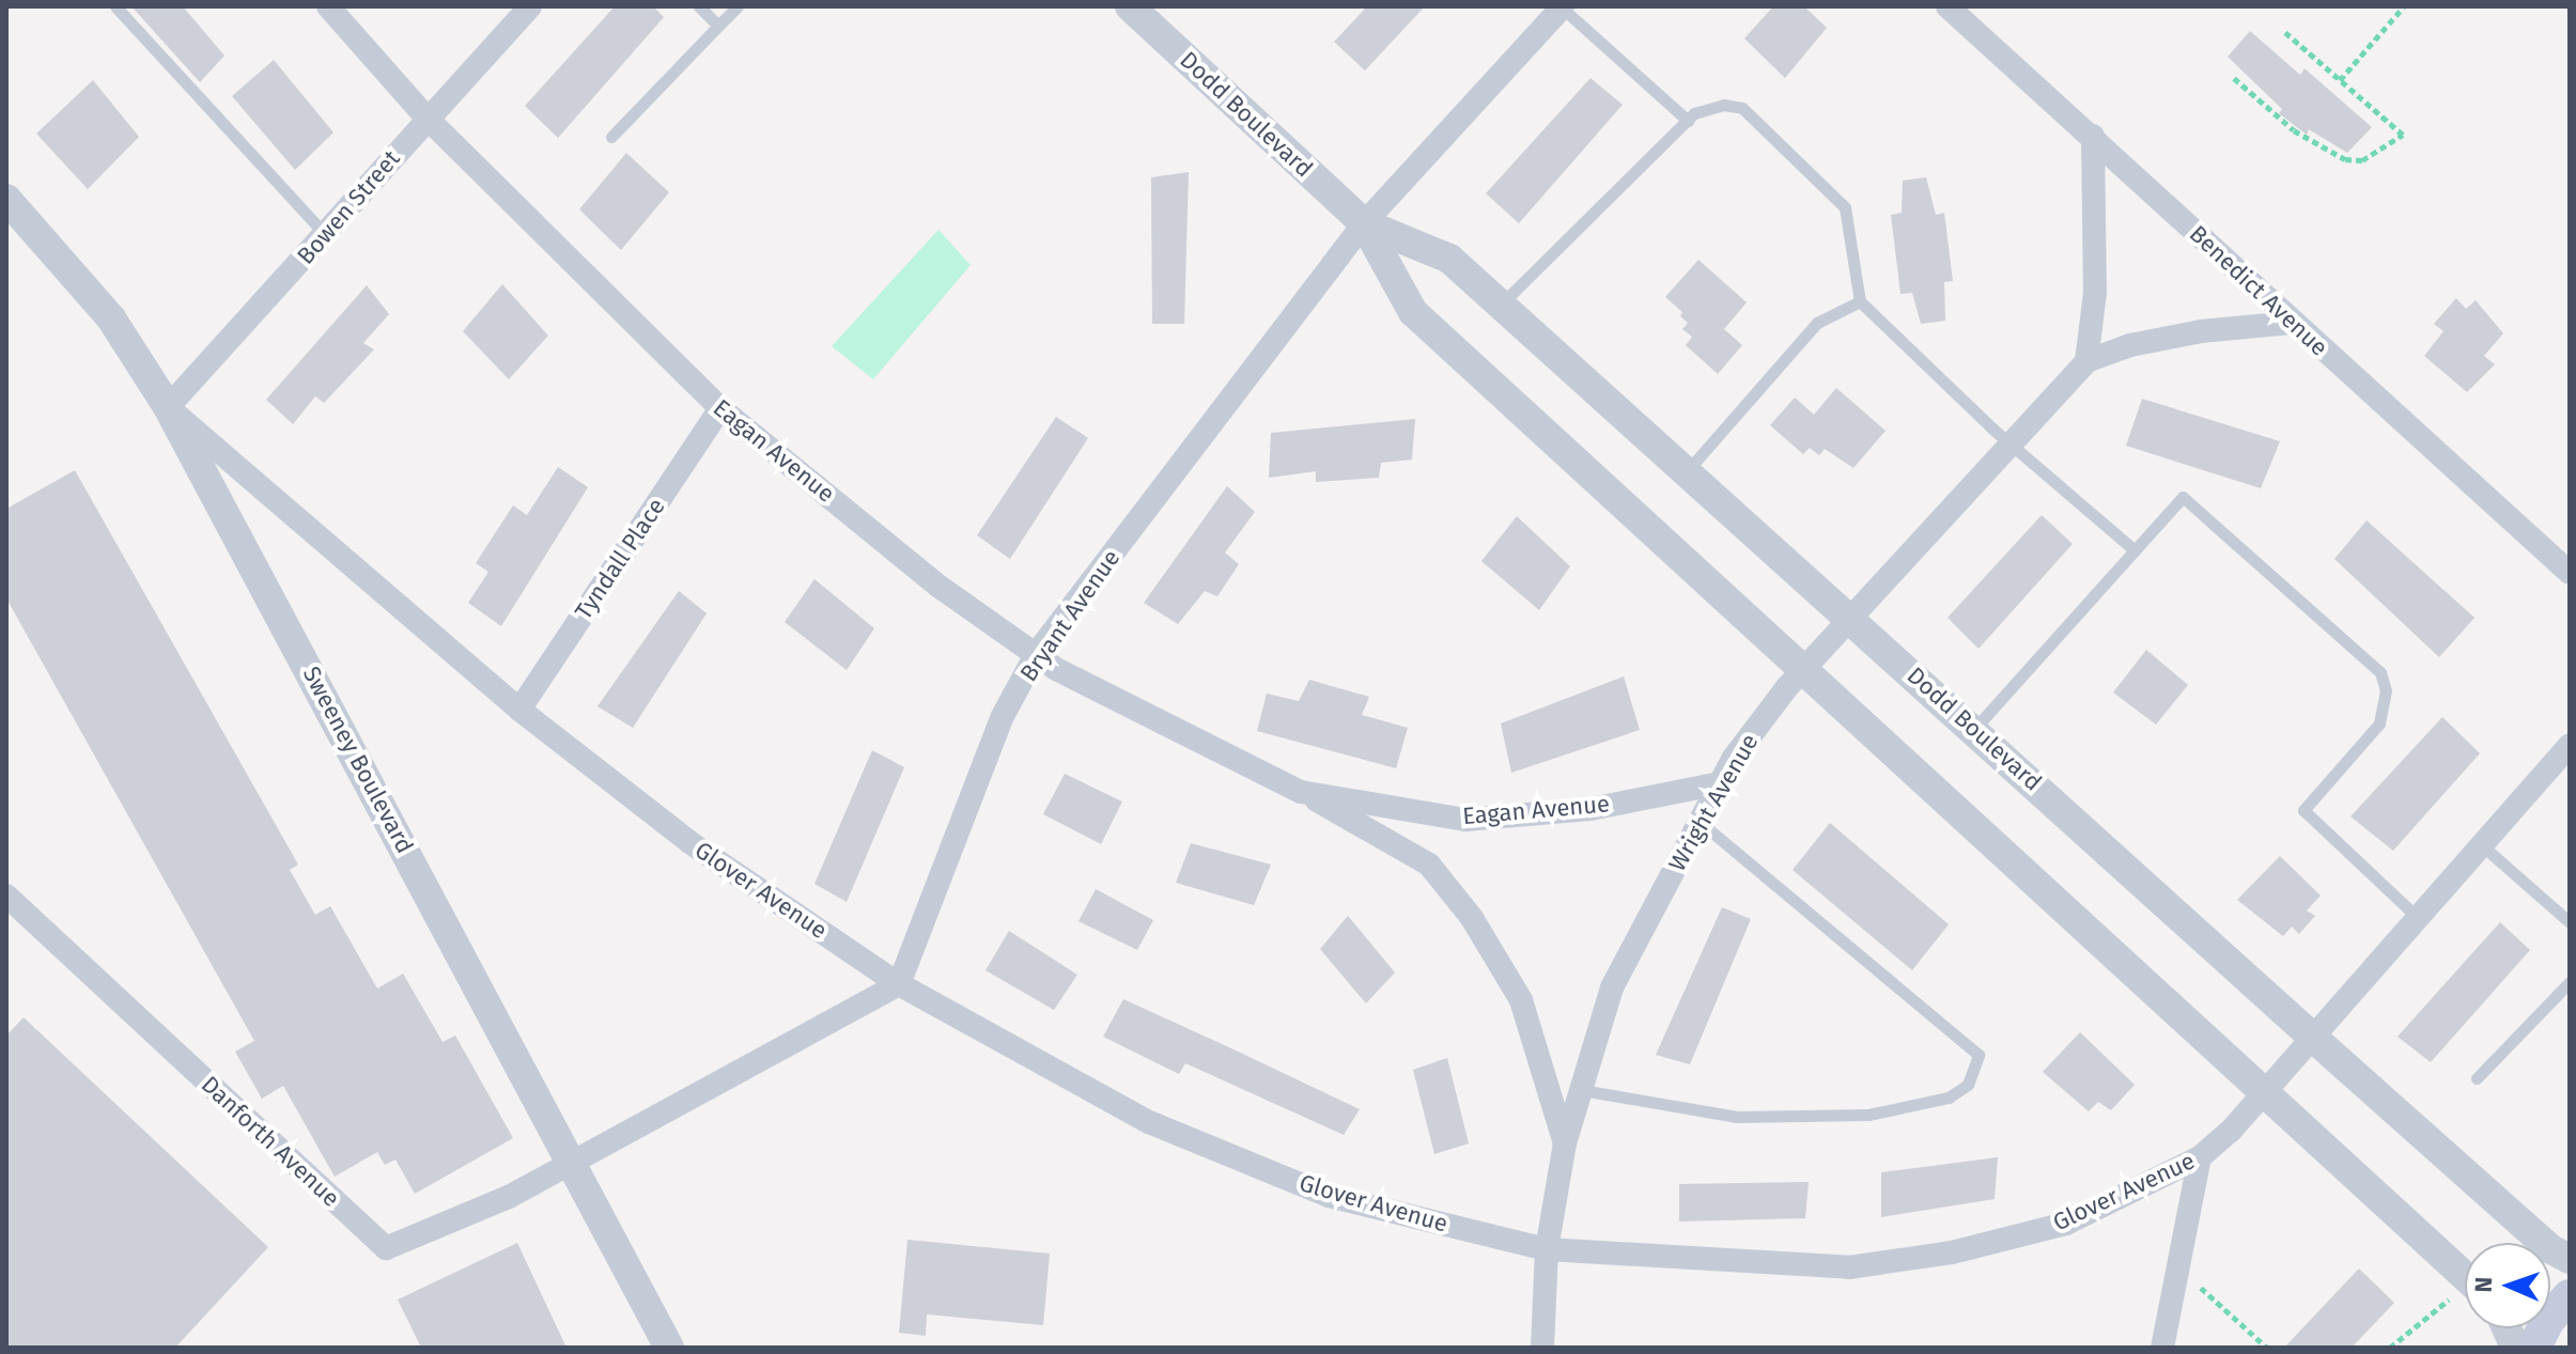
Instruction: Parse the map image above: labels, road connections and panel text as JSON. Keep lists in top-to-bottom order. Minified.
{"streets":{"street":["Dodd Boulevard","Bowen Street","Benedict Avenue","Eagan Avenue","Tyndall Place","Bryant Avenue","Sweeney Boulevard","Wright Avenue","Glover Avenue","Danforth Avenue"]},"crossings":[["Dodd Boulevard","Bryant Avenue"],["Dodd Boulevard","Wright Avenue"],["Dodd Boulevard","Glover Avenue"],["Bowen Street","Eagan Avenue"],["Bowen Street","Sweeney Boulevard"],["Bowen Street","Glover Avenue"],["Eagan Avenue","Tyndall Place"],["Eagan Avenue","Bryant Avenue"],["Eagan Avenue","Wright Avenue"],["Tyndall Place","Glover Avenue"],["Bryant Avenue","Glover Avenue"],["Sweeney Boulevard","Glover Avenue"],["Sweeney Boulevard","Danforth Avenue"],["Wright Avenue","Glover Avenue"]],"north":"left"}
